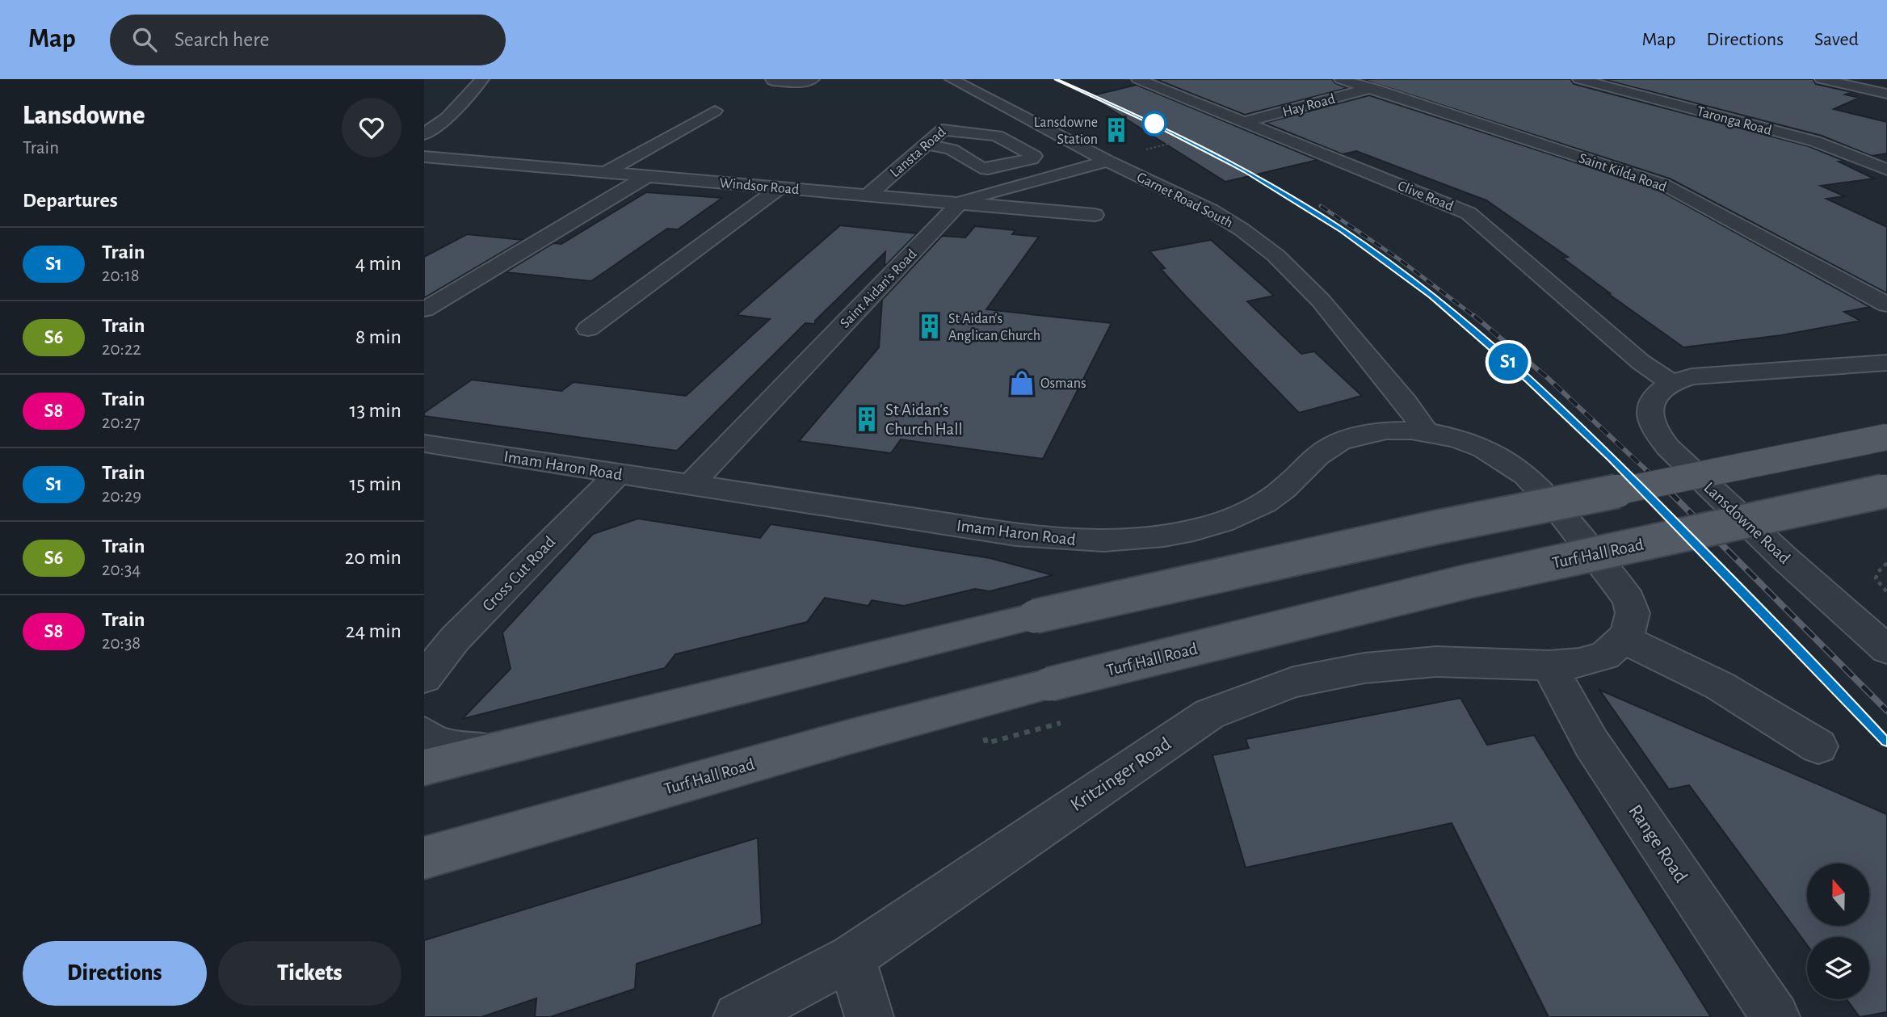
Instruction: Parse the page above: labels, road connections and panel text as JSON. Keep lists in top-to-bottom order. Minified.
{"streets":{"main road":["Turf Hall Road"],"street":["Hay Road","Taronga Road","Lansta Road","Saint Kilda Road","Windsor Road","Clive Road","Garnet Road South","Saint Aidan's Road","Imam Haron Road","Lansdowne Road","Cross Cut Road","Kritzinger Road","Range Road"]},"crossings":[["Hay Road","Saint Kilda Road"],["Hay Road","Clive Road"],["Lansta Road","Windsor Road"],["Windsor Road","Saint Aidan's Road"],["Clive Road","Lansdowne Road"],["Garnet Road South","Saint Aidan's Road"],["Garnet Road South","Imam Haron Road"],["Saint Aidan's Road","Imam Haron Road"],["Imam Haron Road","Cross Cut Road"],["Kritzinger Road","Range Road"]],"places":{"building":["Lansdowne Station","St Aidan's Anglican Church","St Aidan's Church Hall"],"shop":["Osmans"]},"north":"top","page":{"header":"Map","search":"Search here","nav":["Map","Directions","Saved"],"heading":[["Lansdowne","Train"],"Departures"],"on_map":"S1","list":[{"mark":"S1","name":"Train","note":"20:18","value":"4 min"},{"mark":"S6","name":"Train","note":"20:22","value":"8 min"},{"mark":"S8","name":"Train","note":"20:27","value":"13 min"},{"mark":"S1","name":"Train","note":"20:29","value":"15 min"},{"mark":"S6","name":"Train","note":"20:34","value":"20 min"},{"mark":"S8","name":"Train","note":"20:38","value":"24 min"}],"buttons":["Directions","Tickets"]}}
